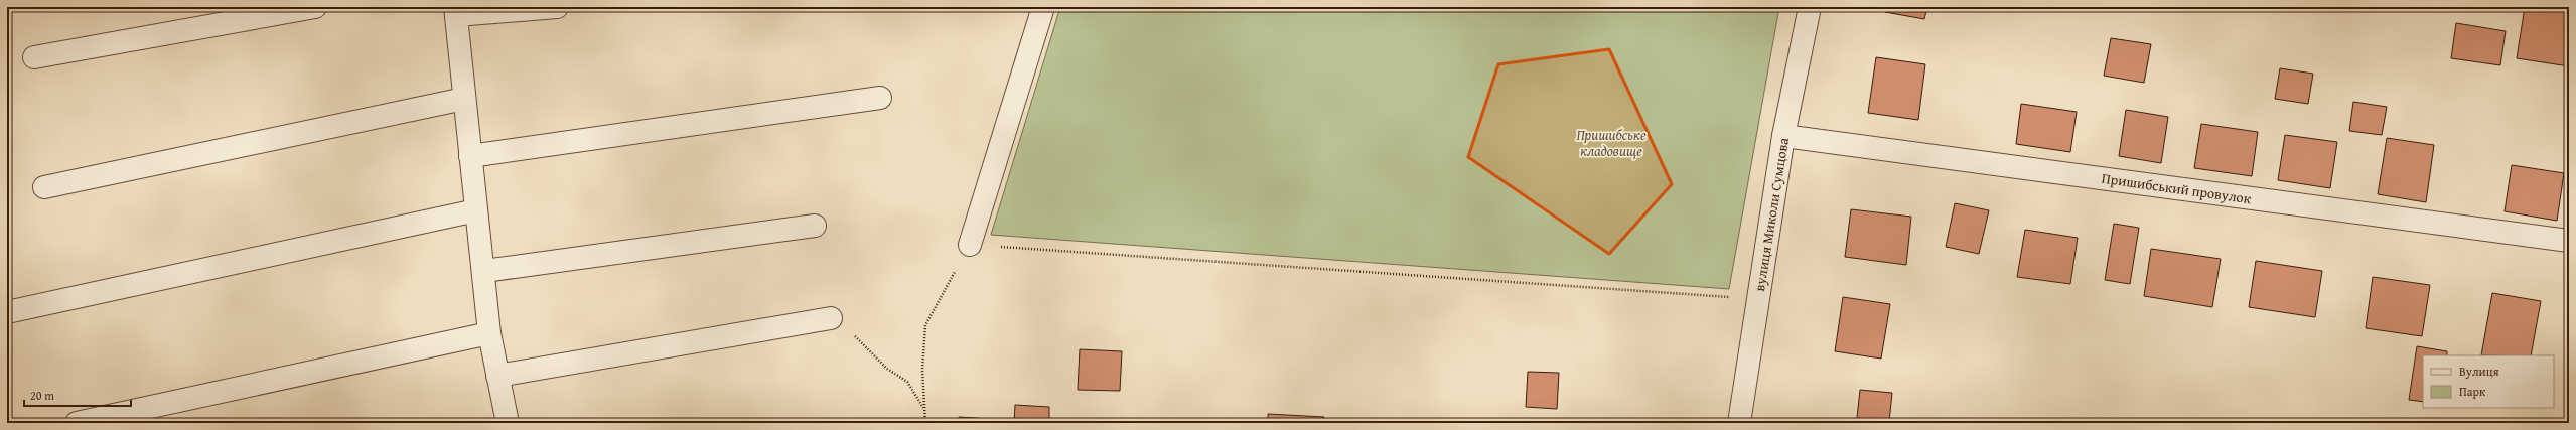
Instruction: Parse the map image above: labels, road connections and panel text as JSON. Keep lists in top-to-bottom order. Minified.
{"streets":{"street":["Пришибський провулок","вулиця Миколи Сумцова"]},"crossings":[["Пришибський провулок","вулиця Миколи Сумцова"]],"parks":["Пришибське кладовище"],"legend":["Вулиця","Парк"],"scale_bar":"20 m"}
